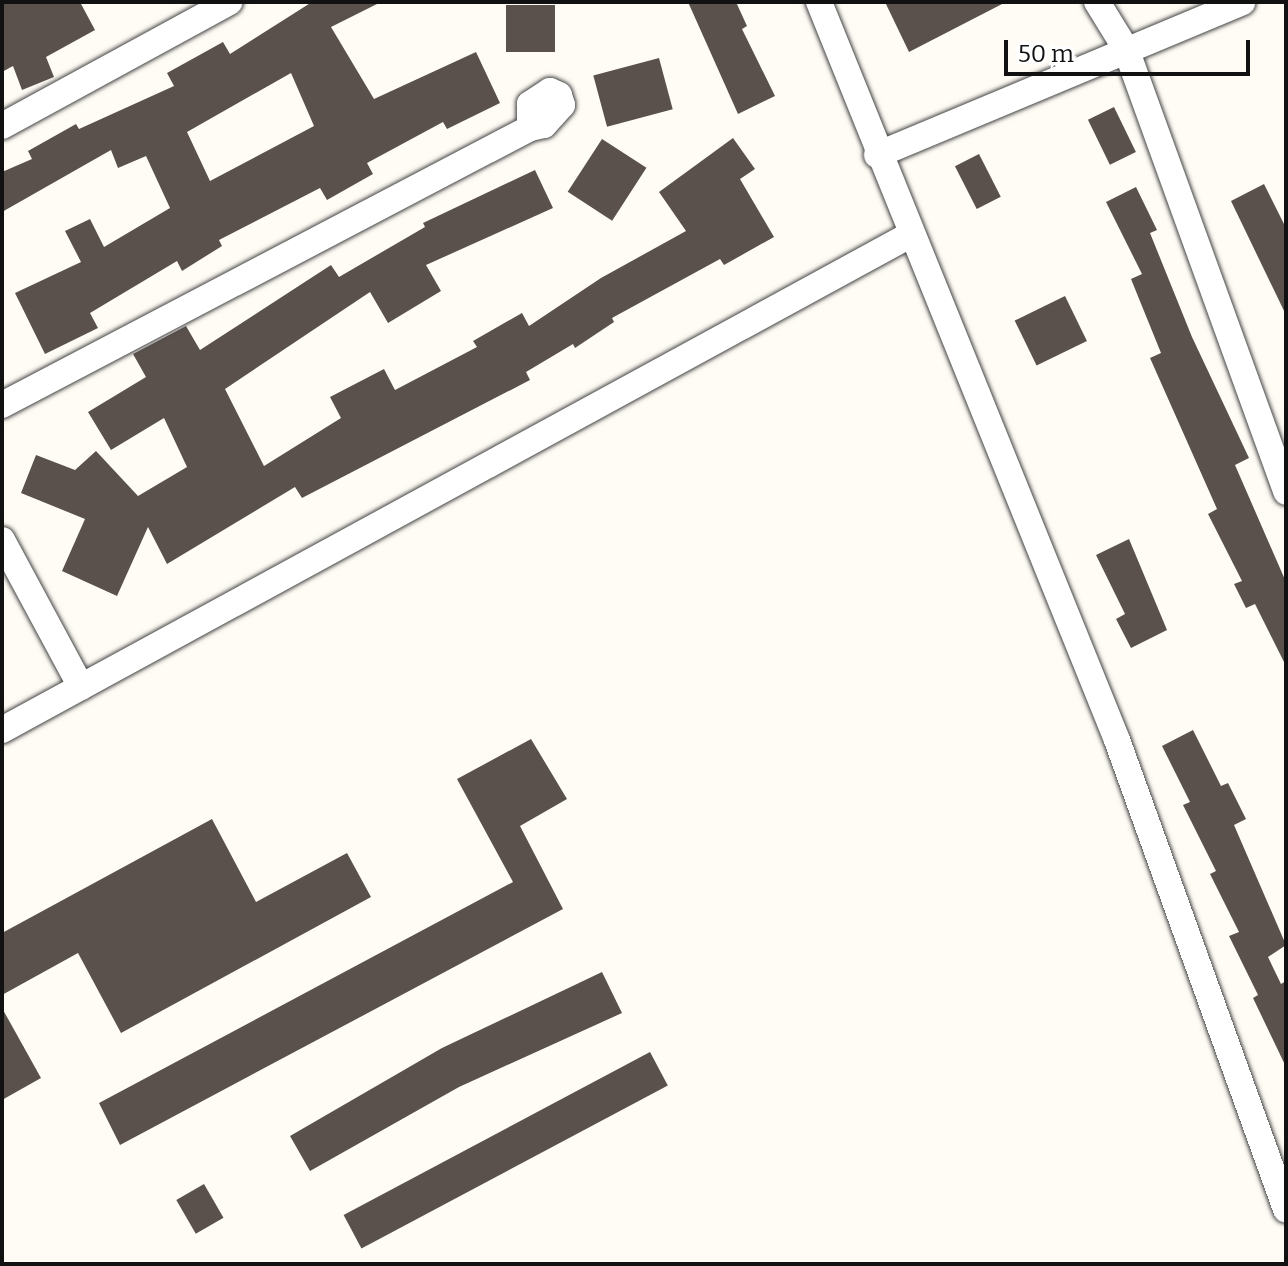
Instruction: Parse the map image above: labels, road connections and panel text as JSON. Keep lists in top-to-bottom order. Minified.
{"scale_bar":"50 m"}
